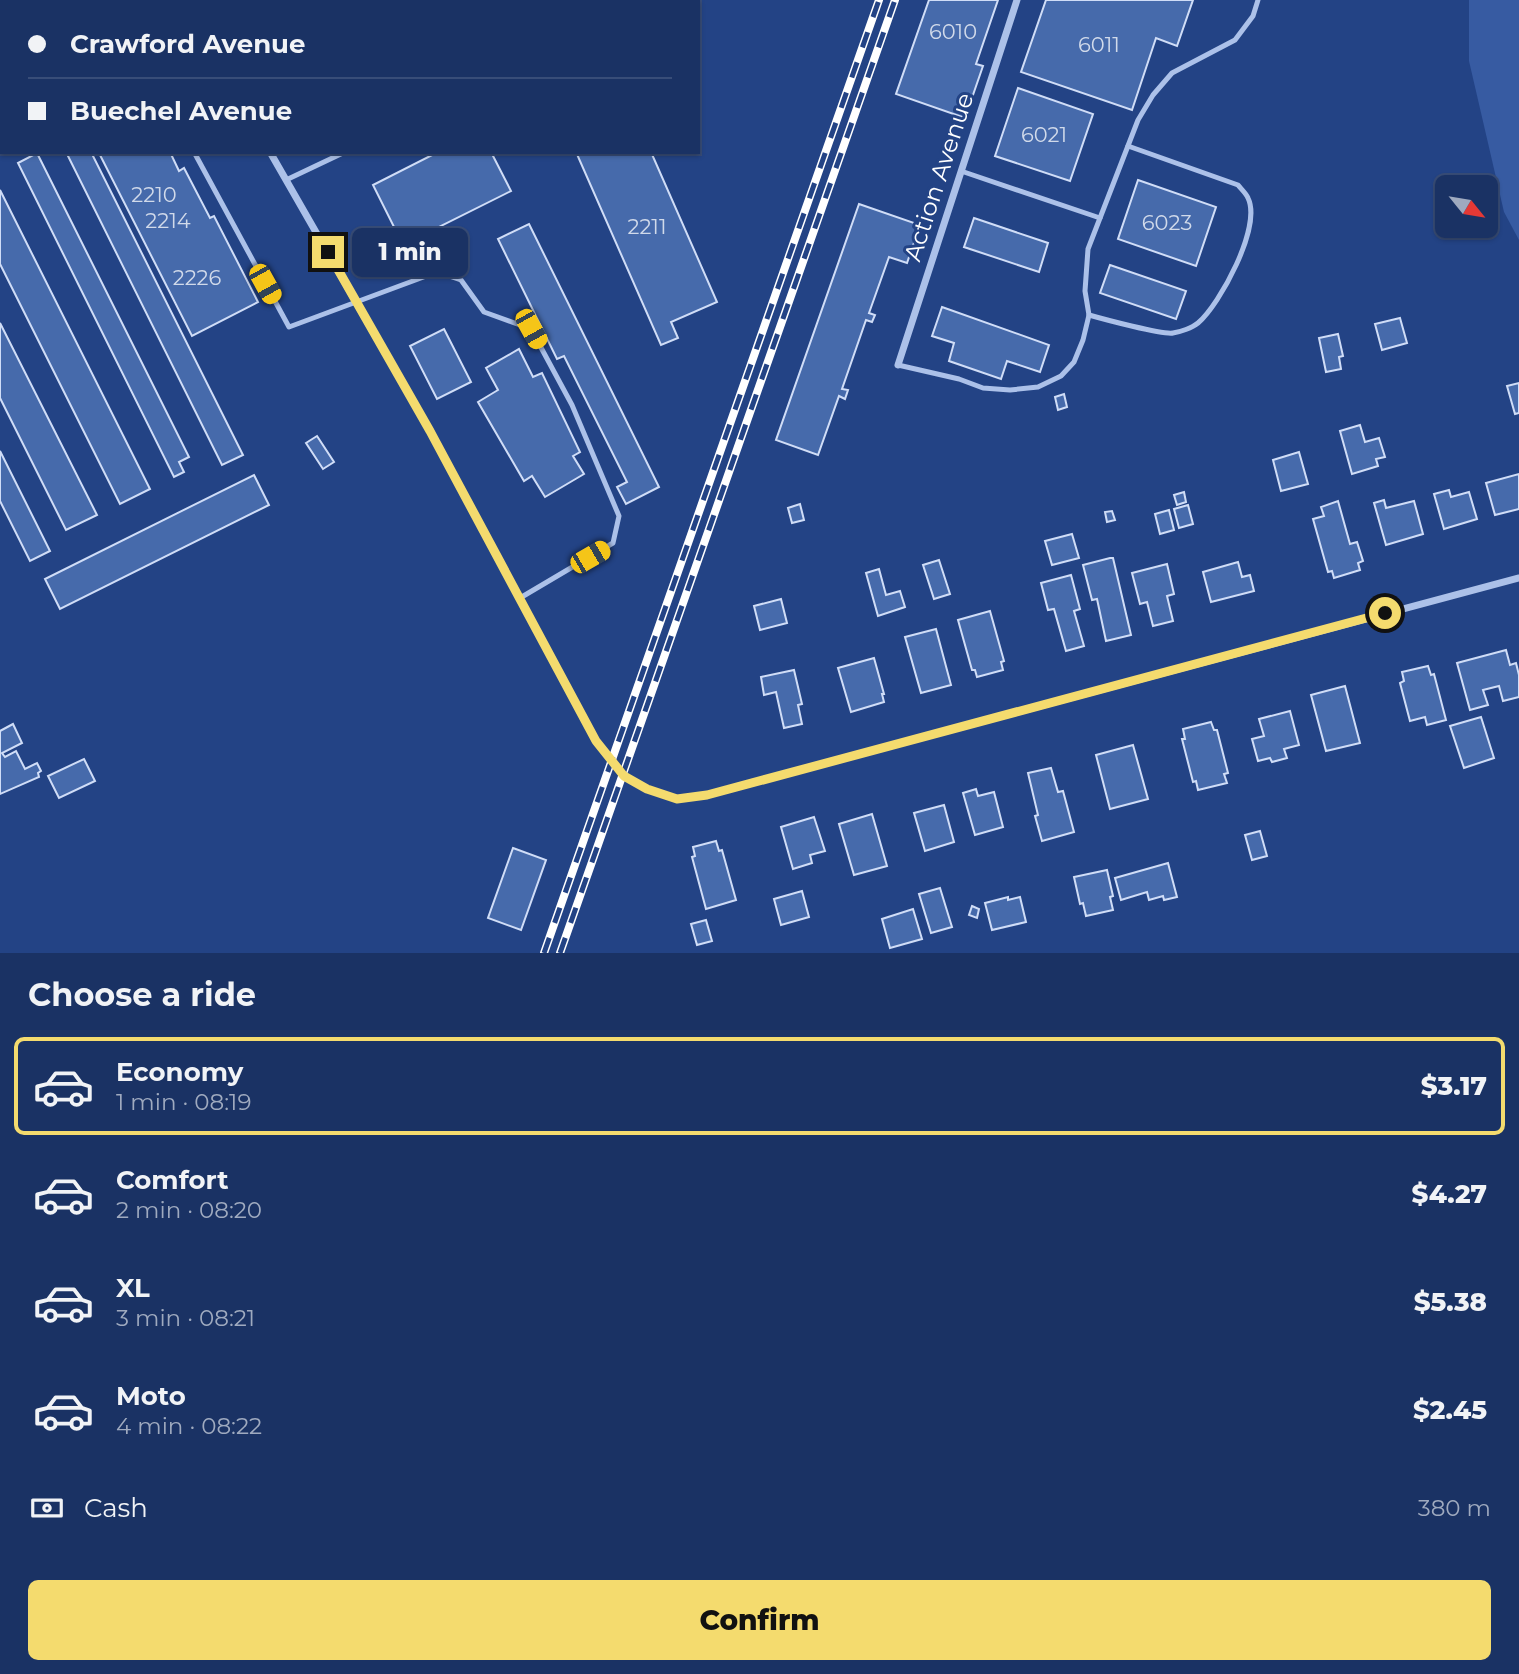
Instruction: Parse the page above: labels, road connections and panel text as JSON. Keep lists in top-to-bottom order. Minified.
{"streets":{"street":["Action Avenue"]},"house_numbers":["6010","6011","6021","2210","2214","6023","2211","2226"],"north":"bottom right","page":{"banner":["Crawford Avenue","Buechel Avenue"],"bubble":"1 min","heading":"Choose a ride","list":[{"name":"Economy","note":"1 min · 08:19","value":"$3.17"},{"name":"Comfort","note":"2 min · 08:20","value":"$4.27"},{"name":"XL","note":"3 min · 08:21","value":"$5.38"},{"name":"Moto","note":"4 min · 08:22","value":"$2.45"}],"pay":["Cash","380 m"],"buttons":"Confirm"}}
